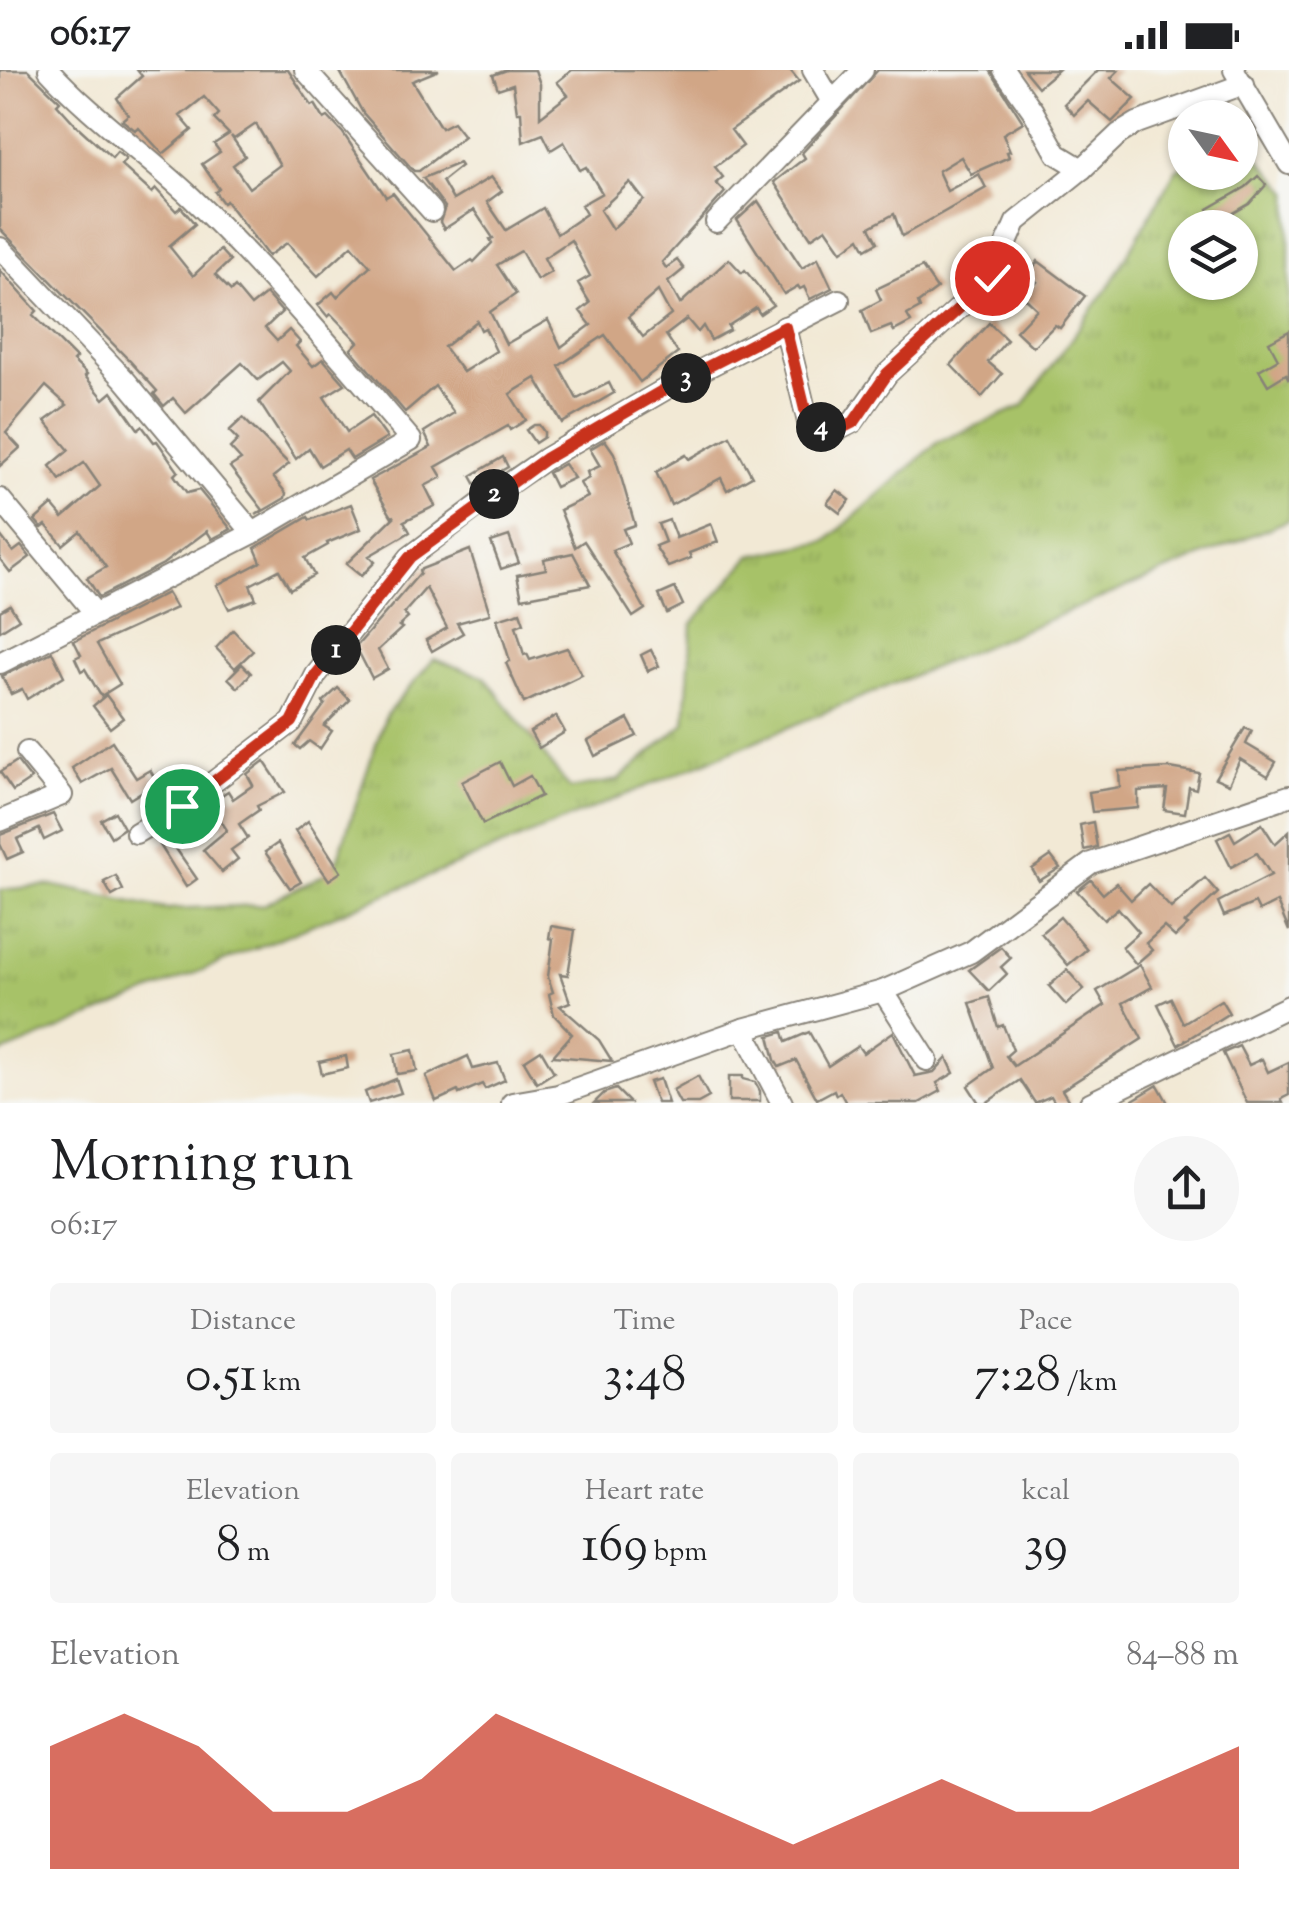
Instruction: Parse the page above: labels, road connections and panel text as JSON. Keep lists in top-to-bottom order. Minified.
{"north":"bottom right","page":{"status":"06:17","pins":["3","4","2","1"],"heading":["Morning run","06:17"],"stats":[["Distance","0.51 km"],["Time","3:48"],["Pace","7:28 /km"],["Elevation","8 m"],["Heart rate","169 bpm"],["kcal","39"]],"chart":["Elevation","84–88 m"]}}
